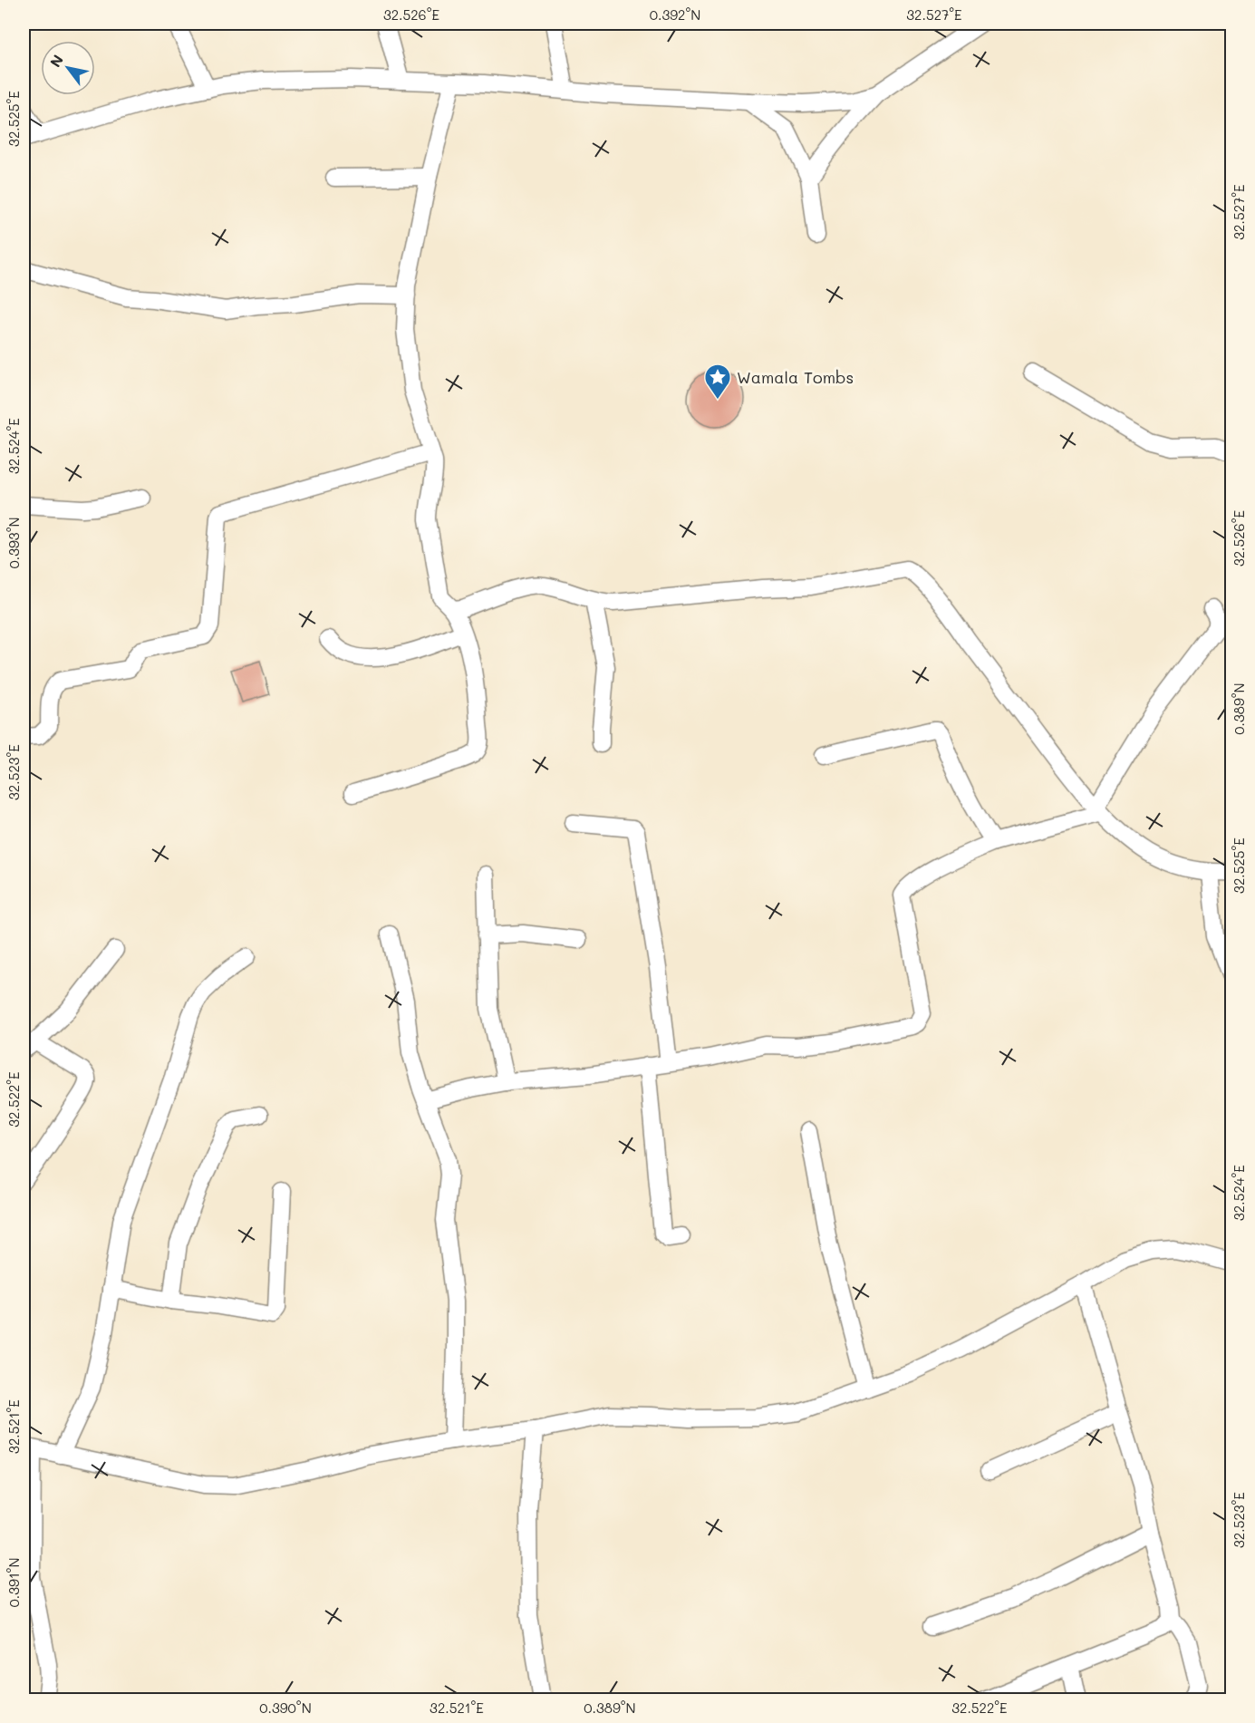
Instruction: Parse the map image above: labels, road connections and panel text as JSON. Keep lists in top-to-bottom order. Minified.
{"places":{"place":["Wamala Tombs"]},"north":"top left","coordinates":["32.526°E","0.392°N","32.527°E","32.525°E","32.524°E","0.393°N","0.389°N","32.523°E","32.522°E","32.521°E","0.391°N","0.390°N"]}
